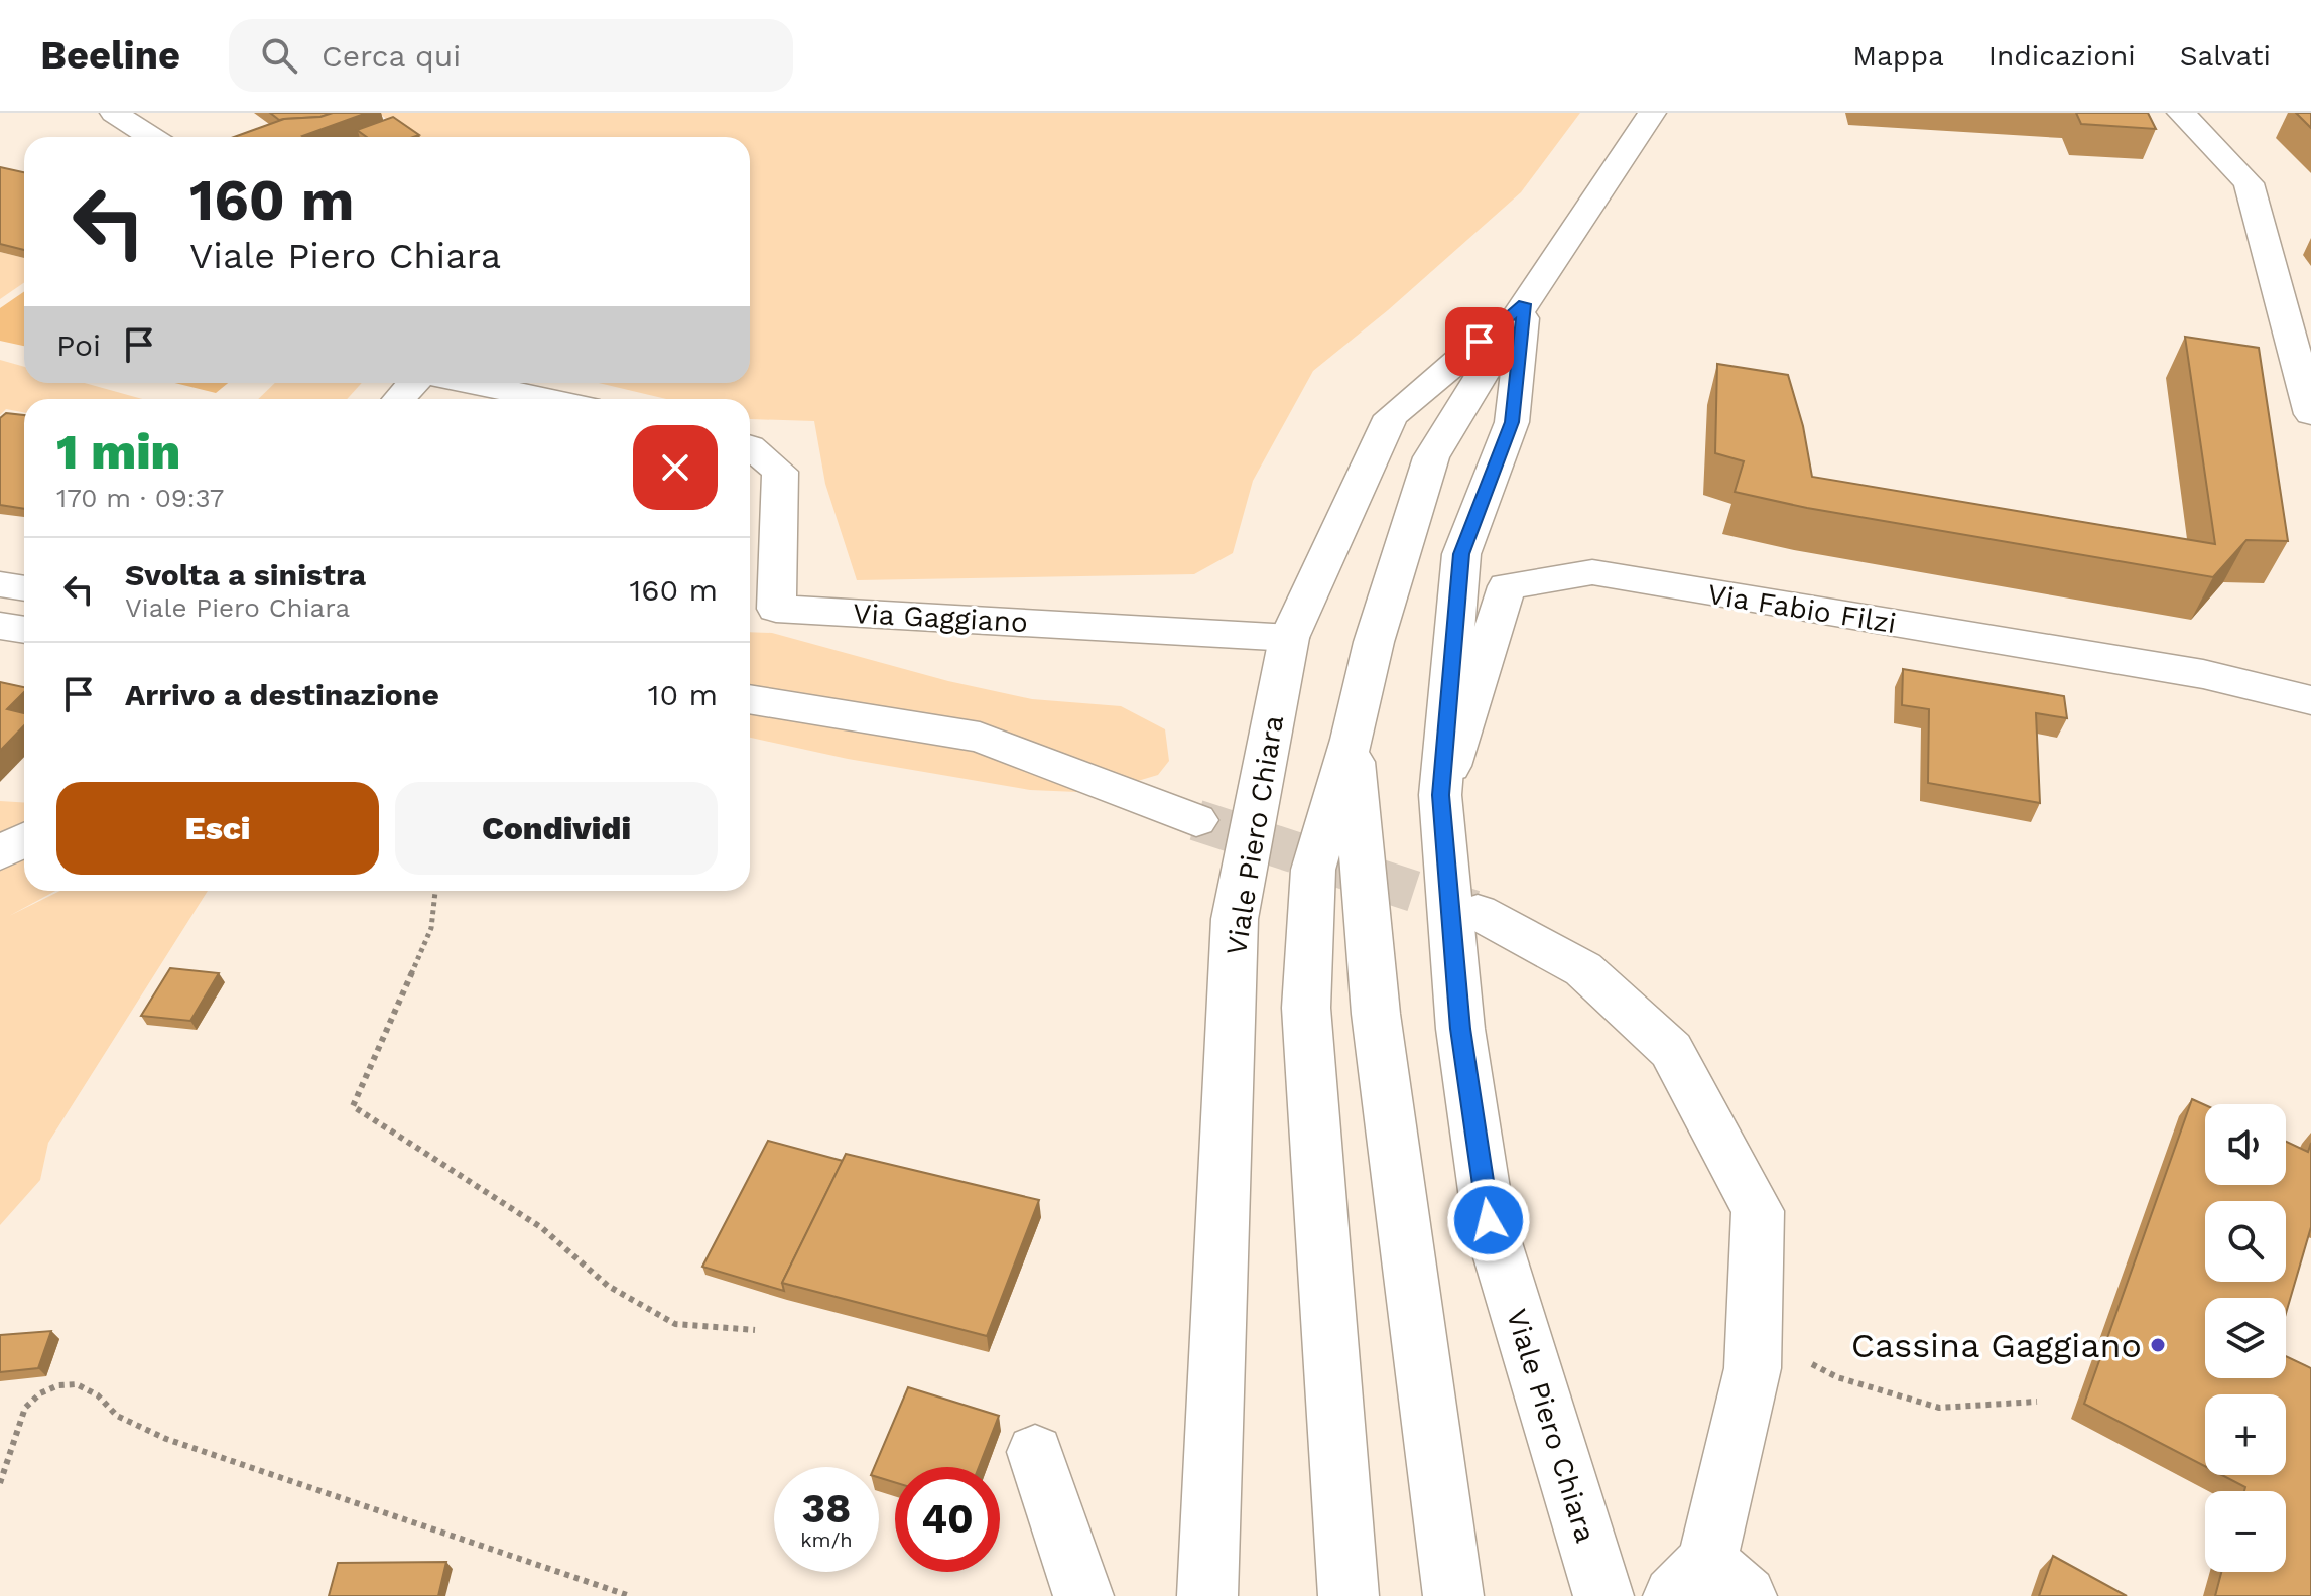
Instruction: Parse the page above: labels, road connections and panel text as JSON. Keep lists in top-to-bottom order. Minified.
{"streets":{"street":["Via Fabio Filzi","Via Gaggiano","Viale Piero Chiara"]},"crossings":[["Via Fabio Filzi","Viale Piero Chiara"],["Via Gaggiano","Viale Piero Chiara"]],"places":["Cassina Gaggiano"],"page":{"header":"Beeline","search":"Cerca qui","nav":["Mappa","Indicazioni","Salvati"],"turn":["160 m","Viale Piero Chiara"],"then":"Poi","heading":["1 min","170 m · 09:37"],"list":[{"name":"Svolta a sinistra","note":"Viale Piero Chiara","value":"160 m"},{"name":"Arrivo a destinazione","value":"10 m"}],"buttons":["Esci","Condividi"],"map_buttons":["+","−"],"speed":"38 km/h","limit":"40"}}
